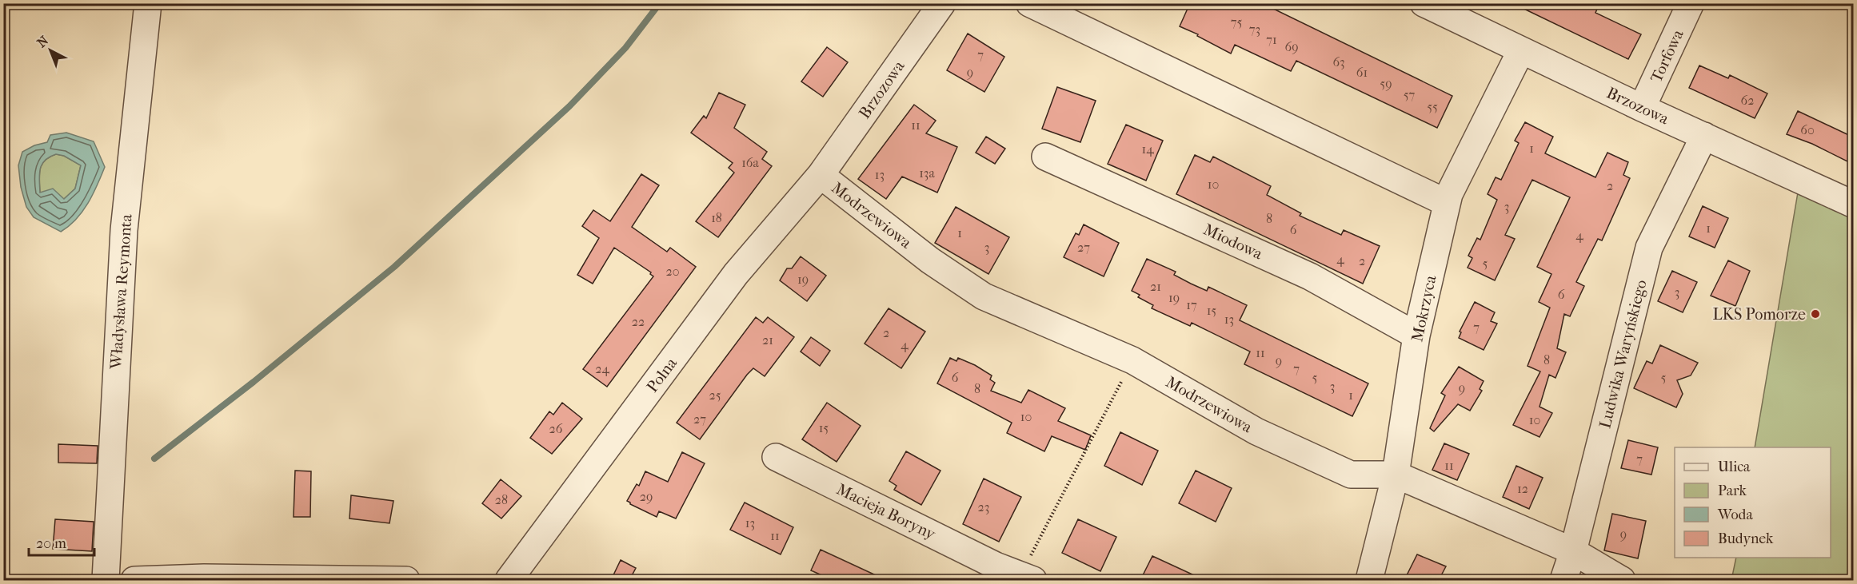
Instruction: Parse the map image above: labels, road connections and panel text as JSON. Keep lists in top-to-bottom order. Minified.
{"streets":{"street":["Torfowa","Brzozowa","Modrzewiowa","Miodowa","Władysława Reymonta","Mokrzyca","Ludwika Waryńskiego","Polna","Macieja Boryny"]},"crossings":[["Torfowa","Brzozowa"],["Brzozowa","Modrzewiowa"],["Brzozowa","Mokrzyca"],["Brzozowa","Ludwika Waryńskiego"],["Brzozowa","Polna"],["Modrzewiowa","Mokrzyca"],["Modrzewiowa","Ludwika Waryńskiego"],["Modrzewiowa","Polna"],["Miodowa","Mokrzyca"]],"places":["LKS Pomorze"],"house_numbers":["75","73","71","69","7","63","9","61","59","57","62","55","11","60","1","14","16a","13a","13","10","2","3","18","8","1","6","1","4","3","27","4","2","5","20","19","21","3","6","19","17","15","13","22","7","2","21","4","11","8","9","24","7","6","5","5","3","9","8","25","1","10","27","10","15","26","7","11","12","29","28","23","13","9","11"],"legend":["Ulica","Park","Woda","Budynek"],"scale_bar":"20 m","north":"top left"}
